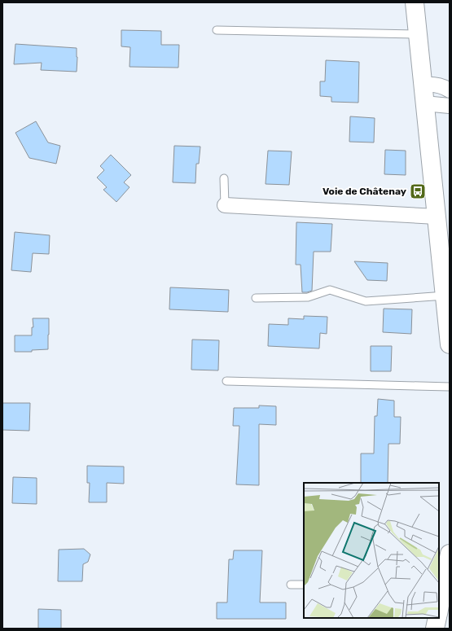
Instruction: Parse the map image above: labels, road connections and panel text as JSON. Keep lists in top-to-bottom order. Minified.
{"places":{"bus stop":["Voie de Châtenay"]}}
